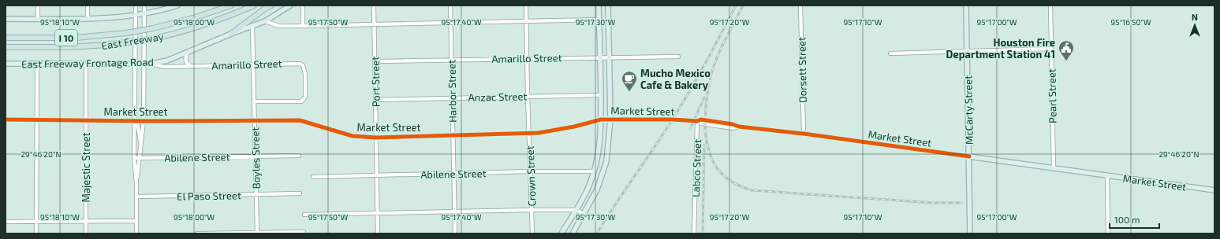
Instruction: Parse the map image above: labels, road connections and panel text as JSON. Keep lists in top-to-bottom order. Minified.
{"streets":{"highway":["I 10","East Freeway"],"main road":["East Freeway Frontage Road","McCarty Street","Market Street"],"street":["Amarillo Street","Dorsett Street","Port Street","Harbor Street","Pearl Street","Anzac Street","Abilene Street","Boyles Street","Majestic Street","Labco Street","Crown Street","El Paso Street"]},"crossings":[["Amarillo Street","East Freeway Frontage Road"],["Amarillo Street","Port Street"],["Amarillo Street","Harbor Street"],["Amarillo Street","Boyles Street"],["Amarillo Street","Crown Street"],["East Freeway Frontage Road","Boyles Street"],["East Freeway Frontage Road","Majestic Street"],["Dorsett Street","Market Street"],["Port Street","Anzac Street"],["Port Street","Market Street"],["Port Street","Abilene Street"],["Harbor Street","Anzac Street"],["Harbor Street","Market Street"],["Harbor Street","Abilene Street"],["Pearl Street","Market Street"],["Anzac Street","Crown Street"],["McCarty Street","Market Street"],["Market Street","Boyles Street"],["Market Street","Majestic Street"],["Market Street","Labco Street"],["Market Street","Crown Street"],["Abilene Street","Boyles Street"],["Abilene Street","Crown Street"],["Boyles Street","El Paso Street"]],"places":{"public building":["Houston Fire Department Station 41"],"cafe":["Mucho Mexico Cafe & Bakery"]},"scale_bar":"100 m","north":"top","coordinates":["95°18'10\"W","95°18'00\"W","95°17'50\"W","95°17'40\"W","95°17'30\"W","95°17'20\"W","95°17'10\"W","95°17'00\"W","95°16'50\"W","29°46'20\"N"]}
